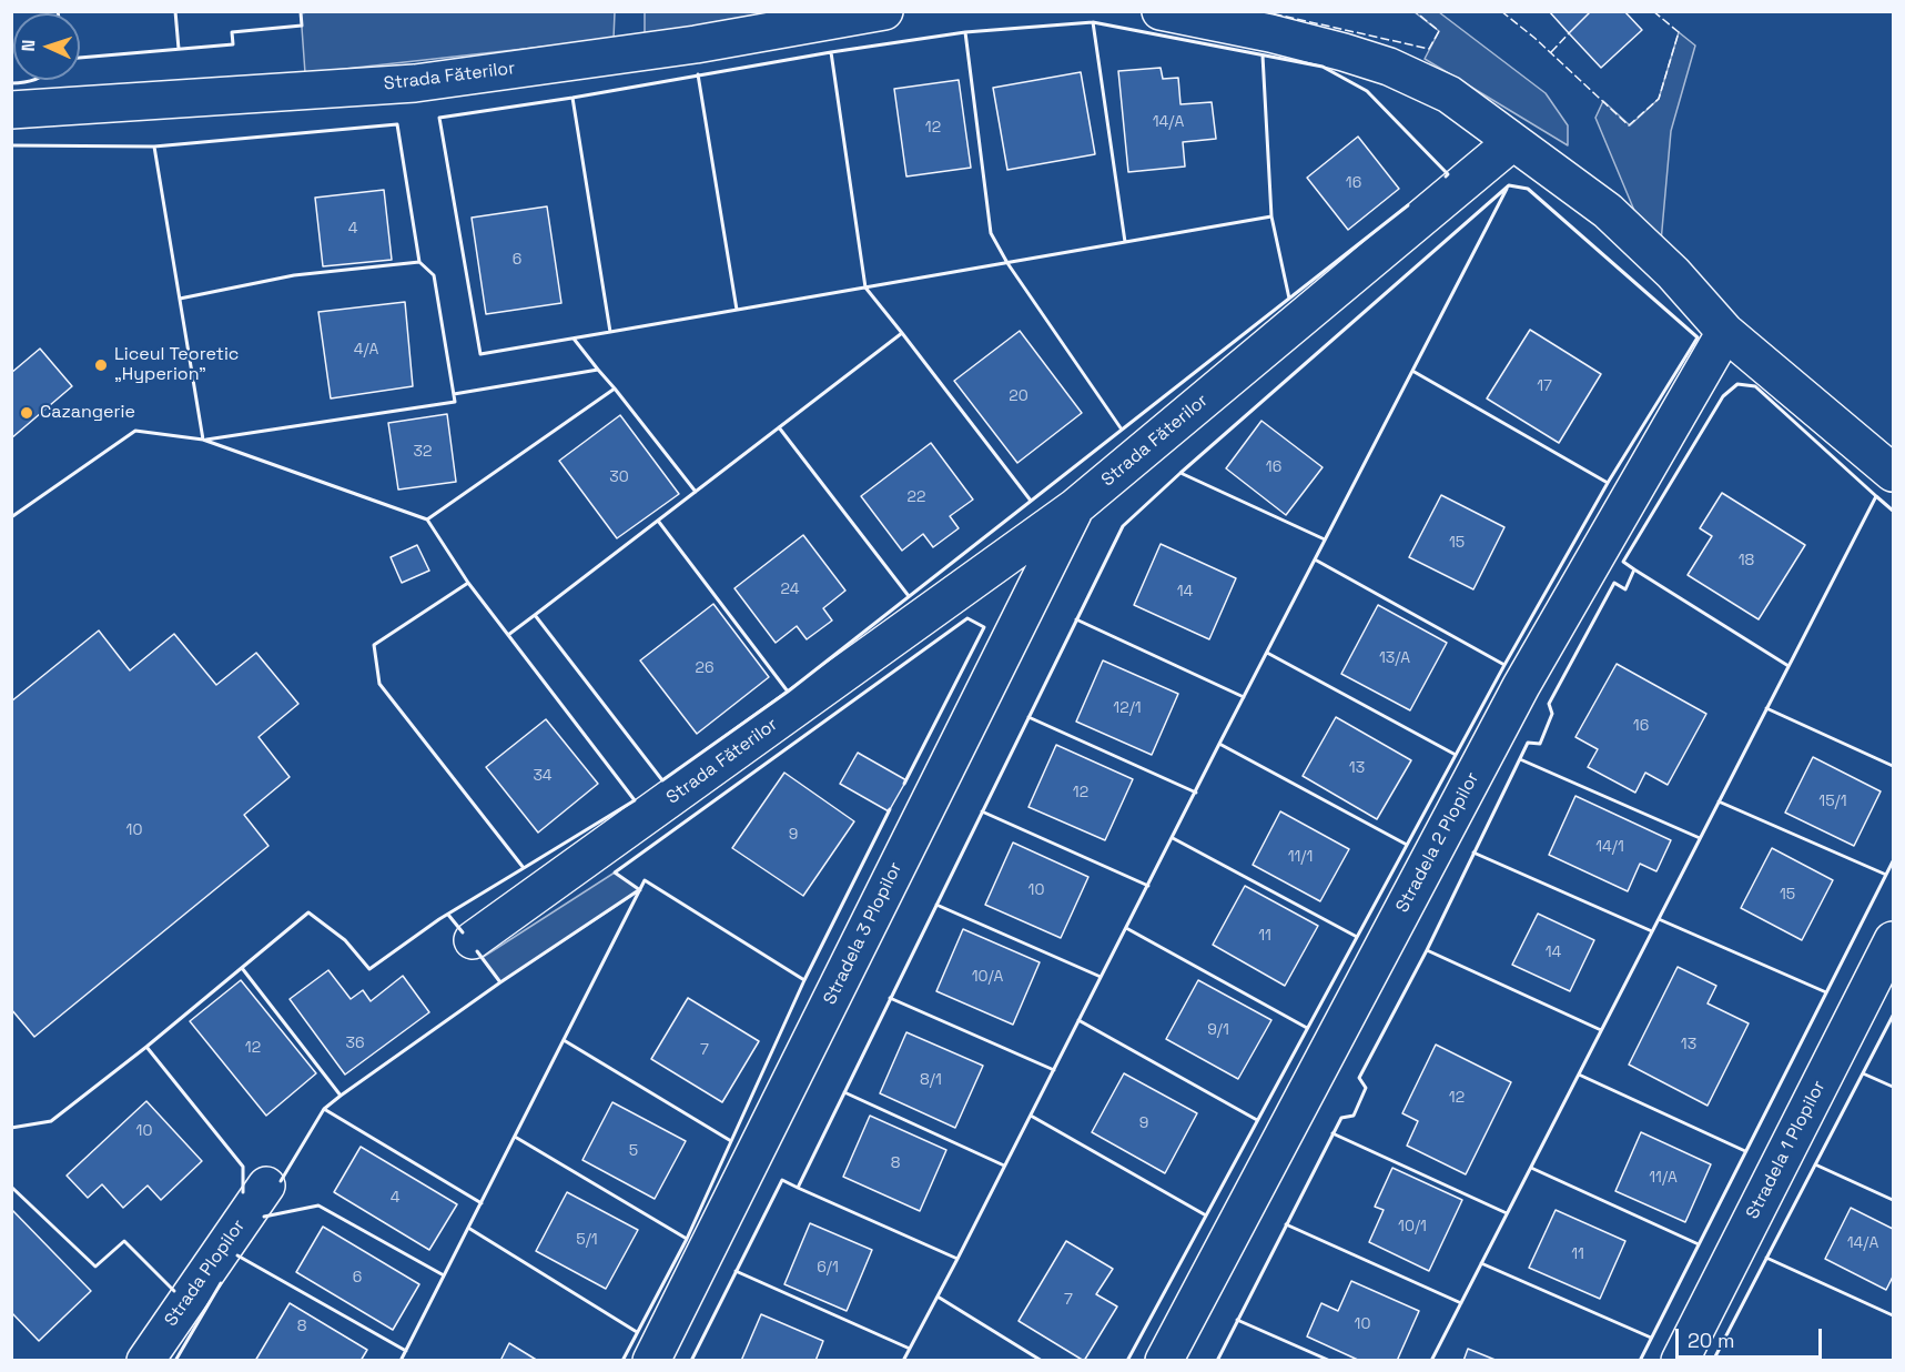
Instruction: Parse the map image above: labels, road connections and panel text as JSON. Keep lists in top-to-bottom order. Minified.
{"streets":{"street":["Strada Făterilor","Stradela 2 Plopilor","Stradela 3 Plopilor","Stradela 1 Plopilor","Strada Plopilor"]},"crossings":[["Strada Făterilor","Stradela 3 Plopilor"]],"places":["Liceul Teoretic „Hyperion”","Cazangerie"],"house_numbers":["14/A","12","16","4","6","4/A","17","20","32","16","30","22","15","18","24","14","13/A","26","12/1","16","13","34","12","15/1","10","9","14/1","11/1","10","15","11","14","10/A","9/1","36","13","12","7","8/1","12","9","10","5","8","11/A","4","10/1","5/1","14/A","11","6/1","6","7","10","8"],"scale_bar":"20 m","north":"left"}
